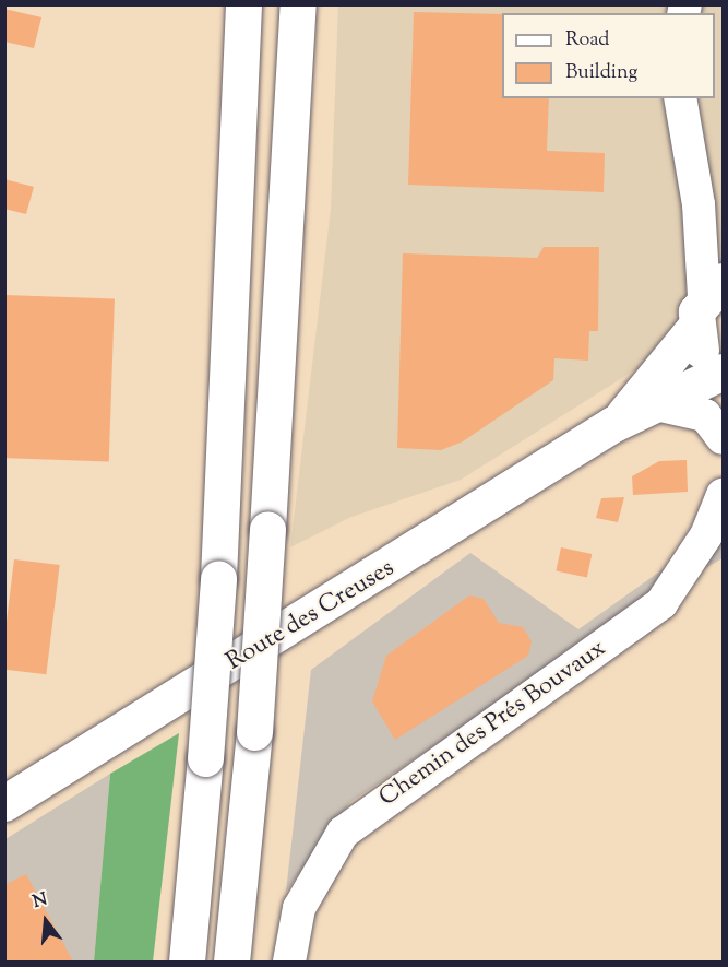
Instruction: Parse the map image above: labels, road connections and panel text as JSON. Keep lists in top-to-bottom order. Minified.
{"streets":{"main road":["Route des Creuses"],"street":["Chemin des Prés Bouvaux"]},"legend":["Road","Building"],"north":"top"}
